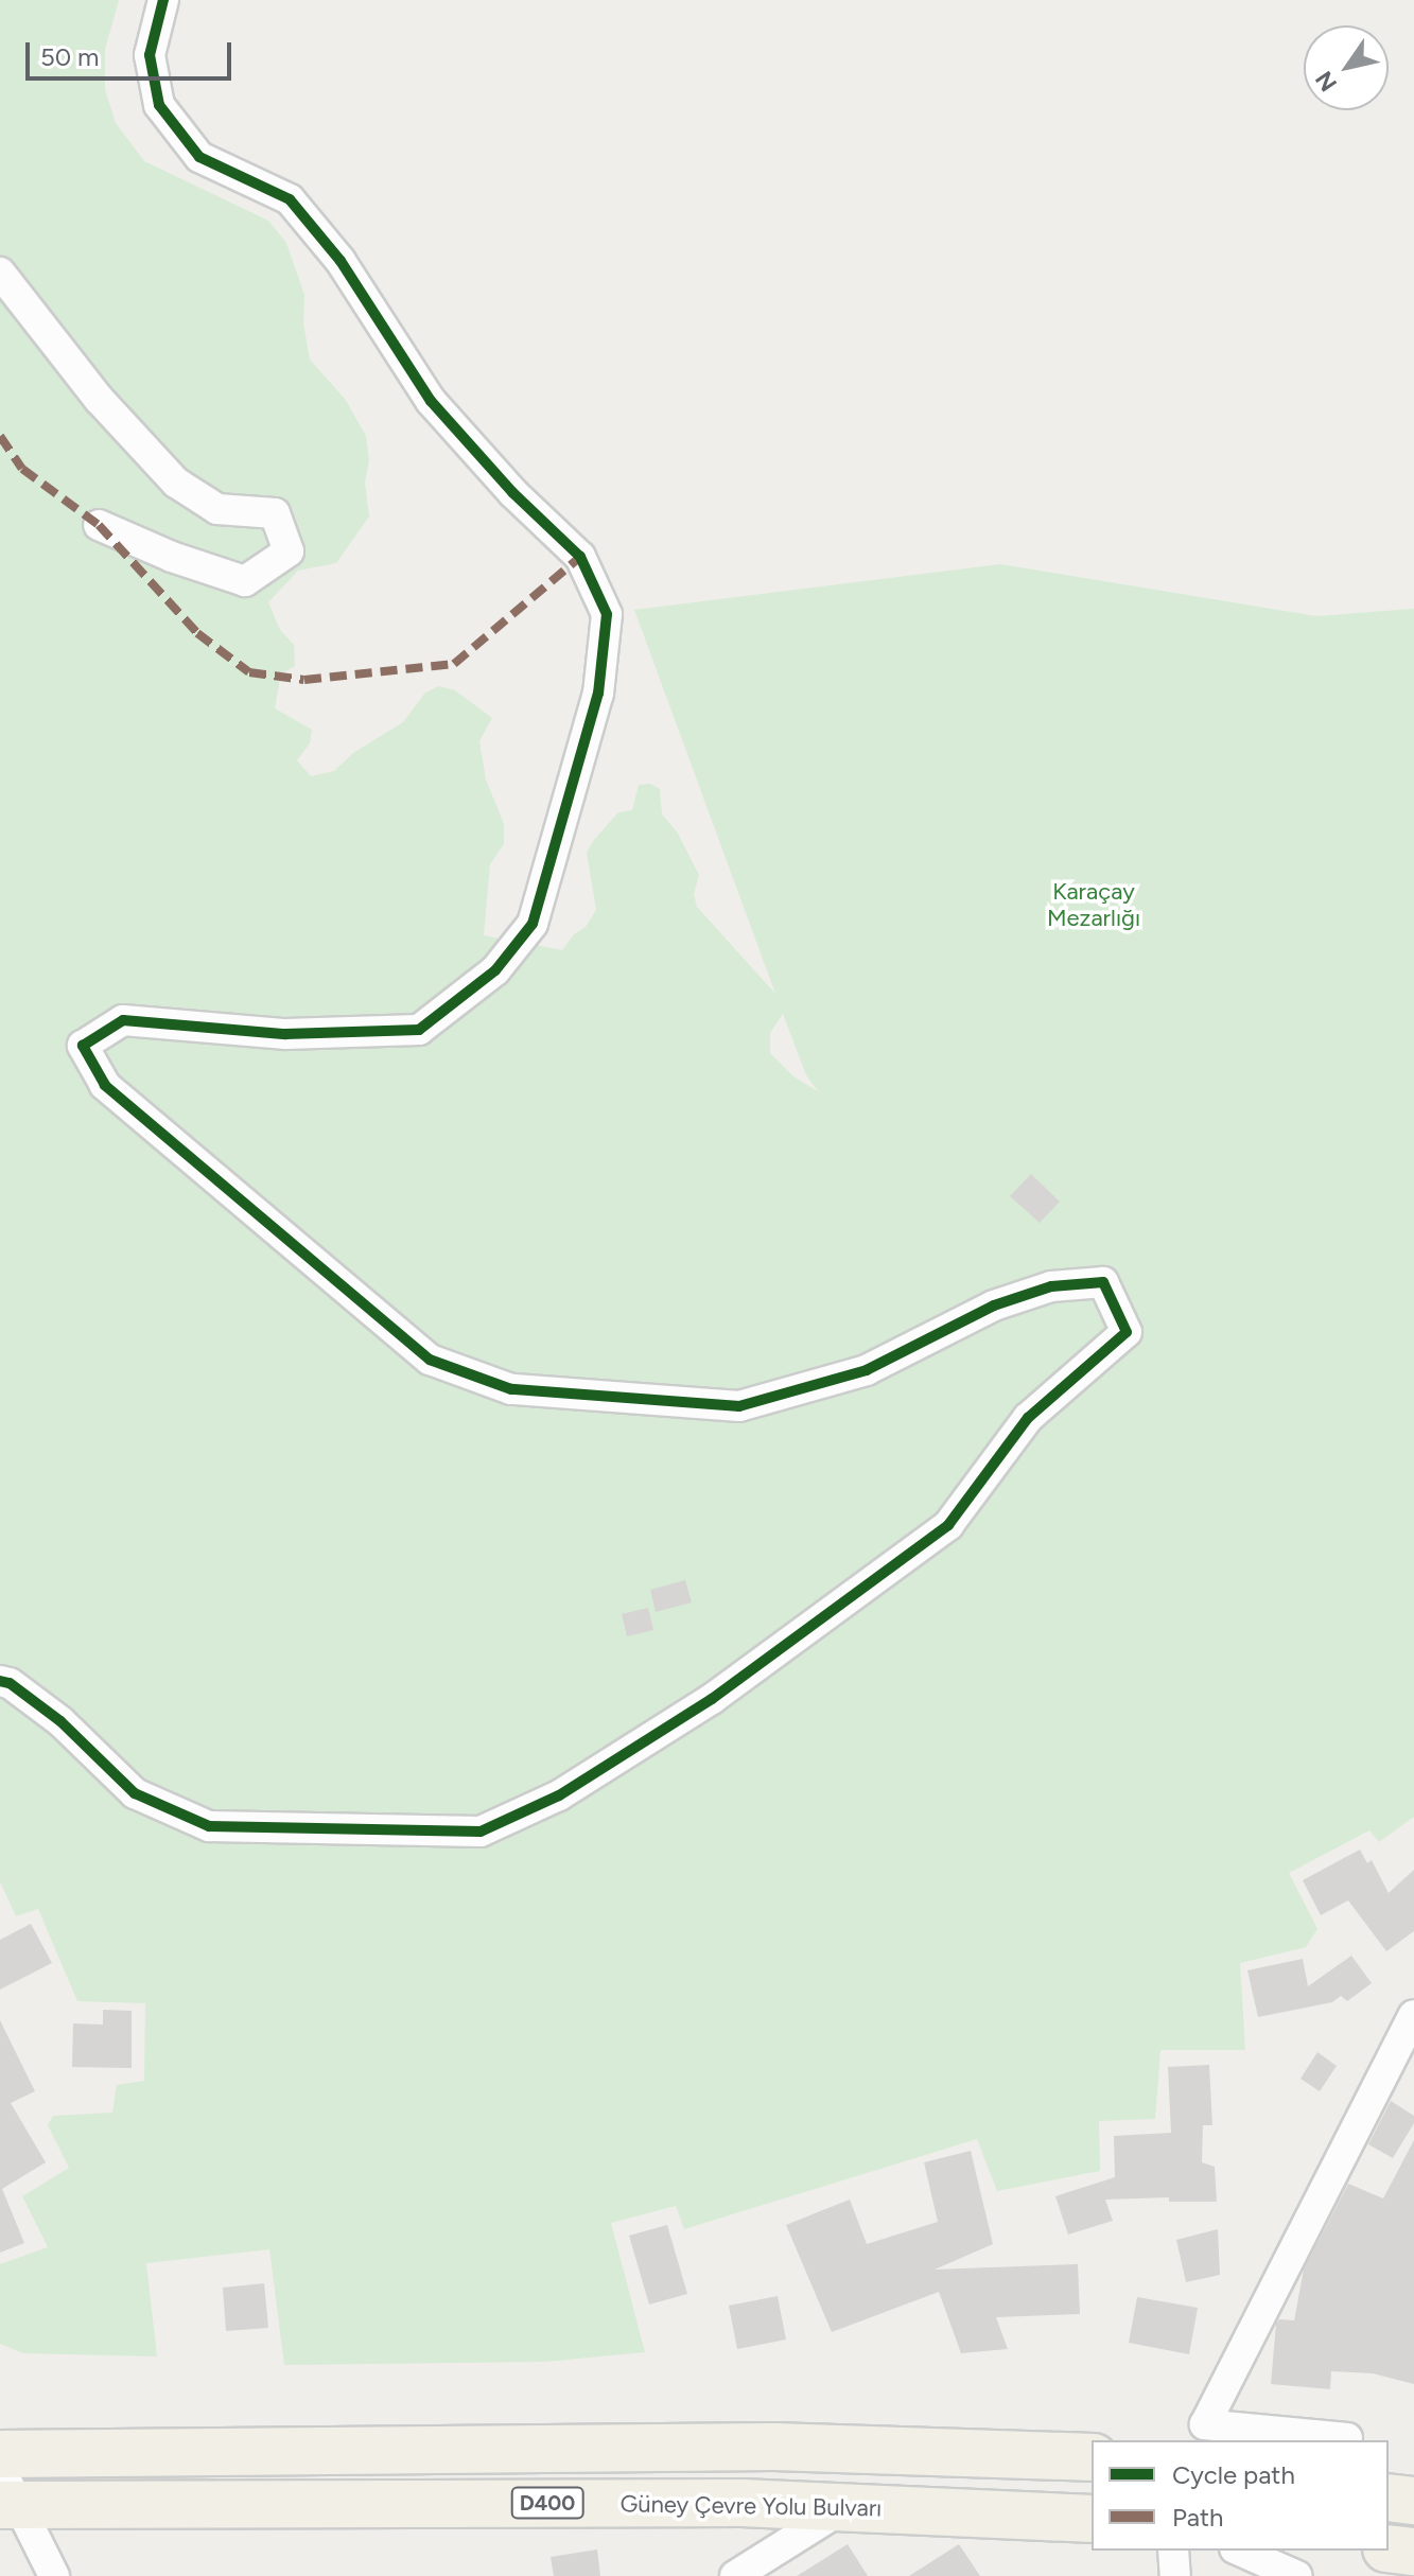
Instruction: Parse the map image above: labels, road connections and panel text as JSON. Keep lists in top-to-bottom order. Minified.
{"streets":{"highway":["D400","Güney Çevre Yolu Bulvarı"]},"parks":["Karaçay Mezarlığı"],"legend":["Cycle path","Path"],"scale_bar":"50 m","north":"bottom left"}
